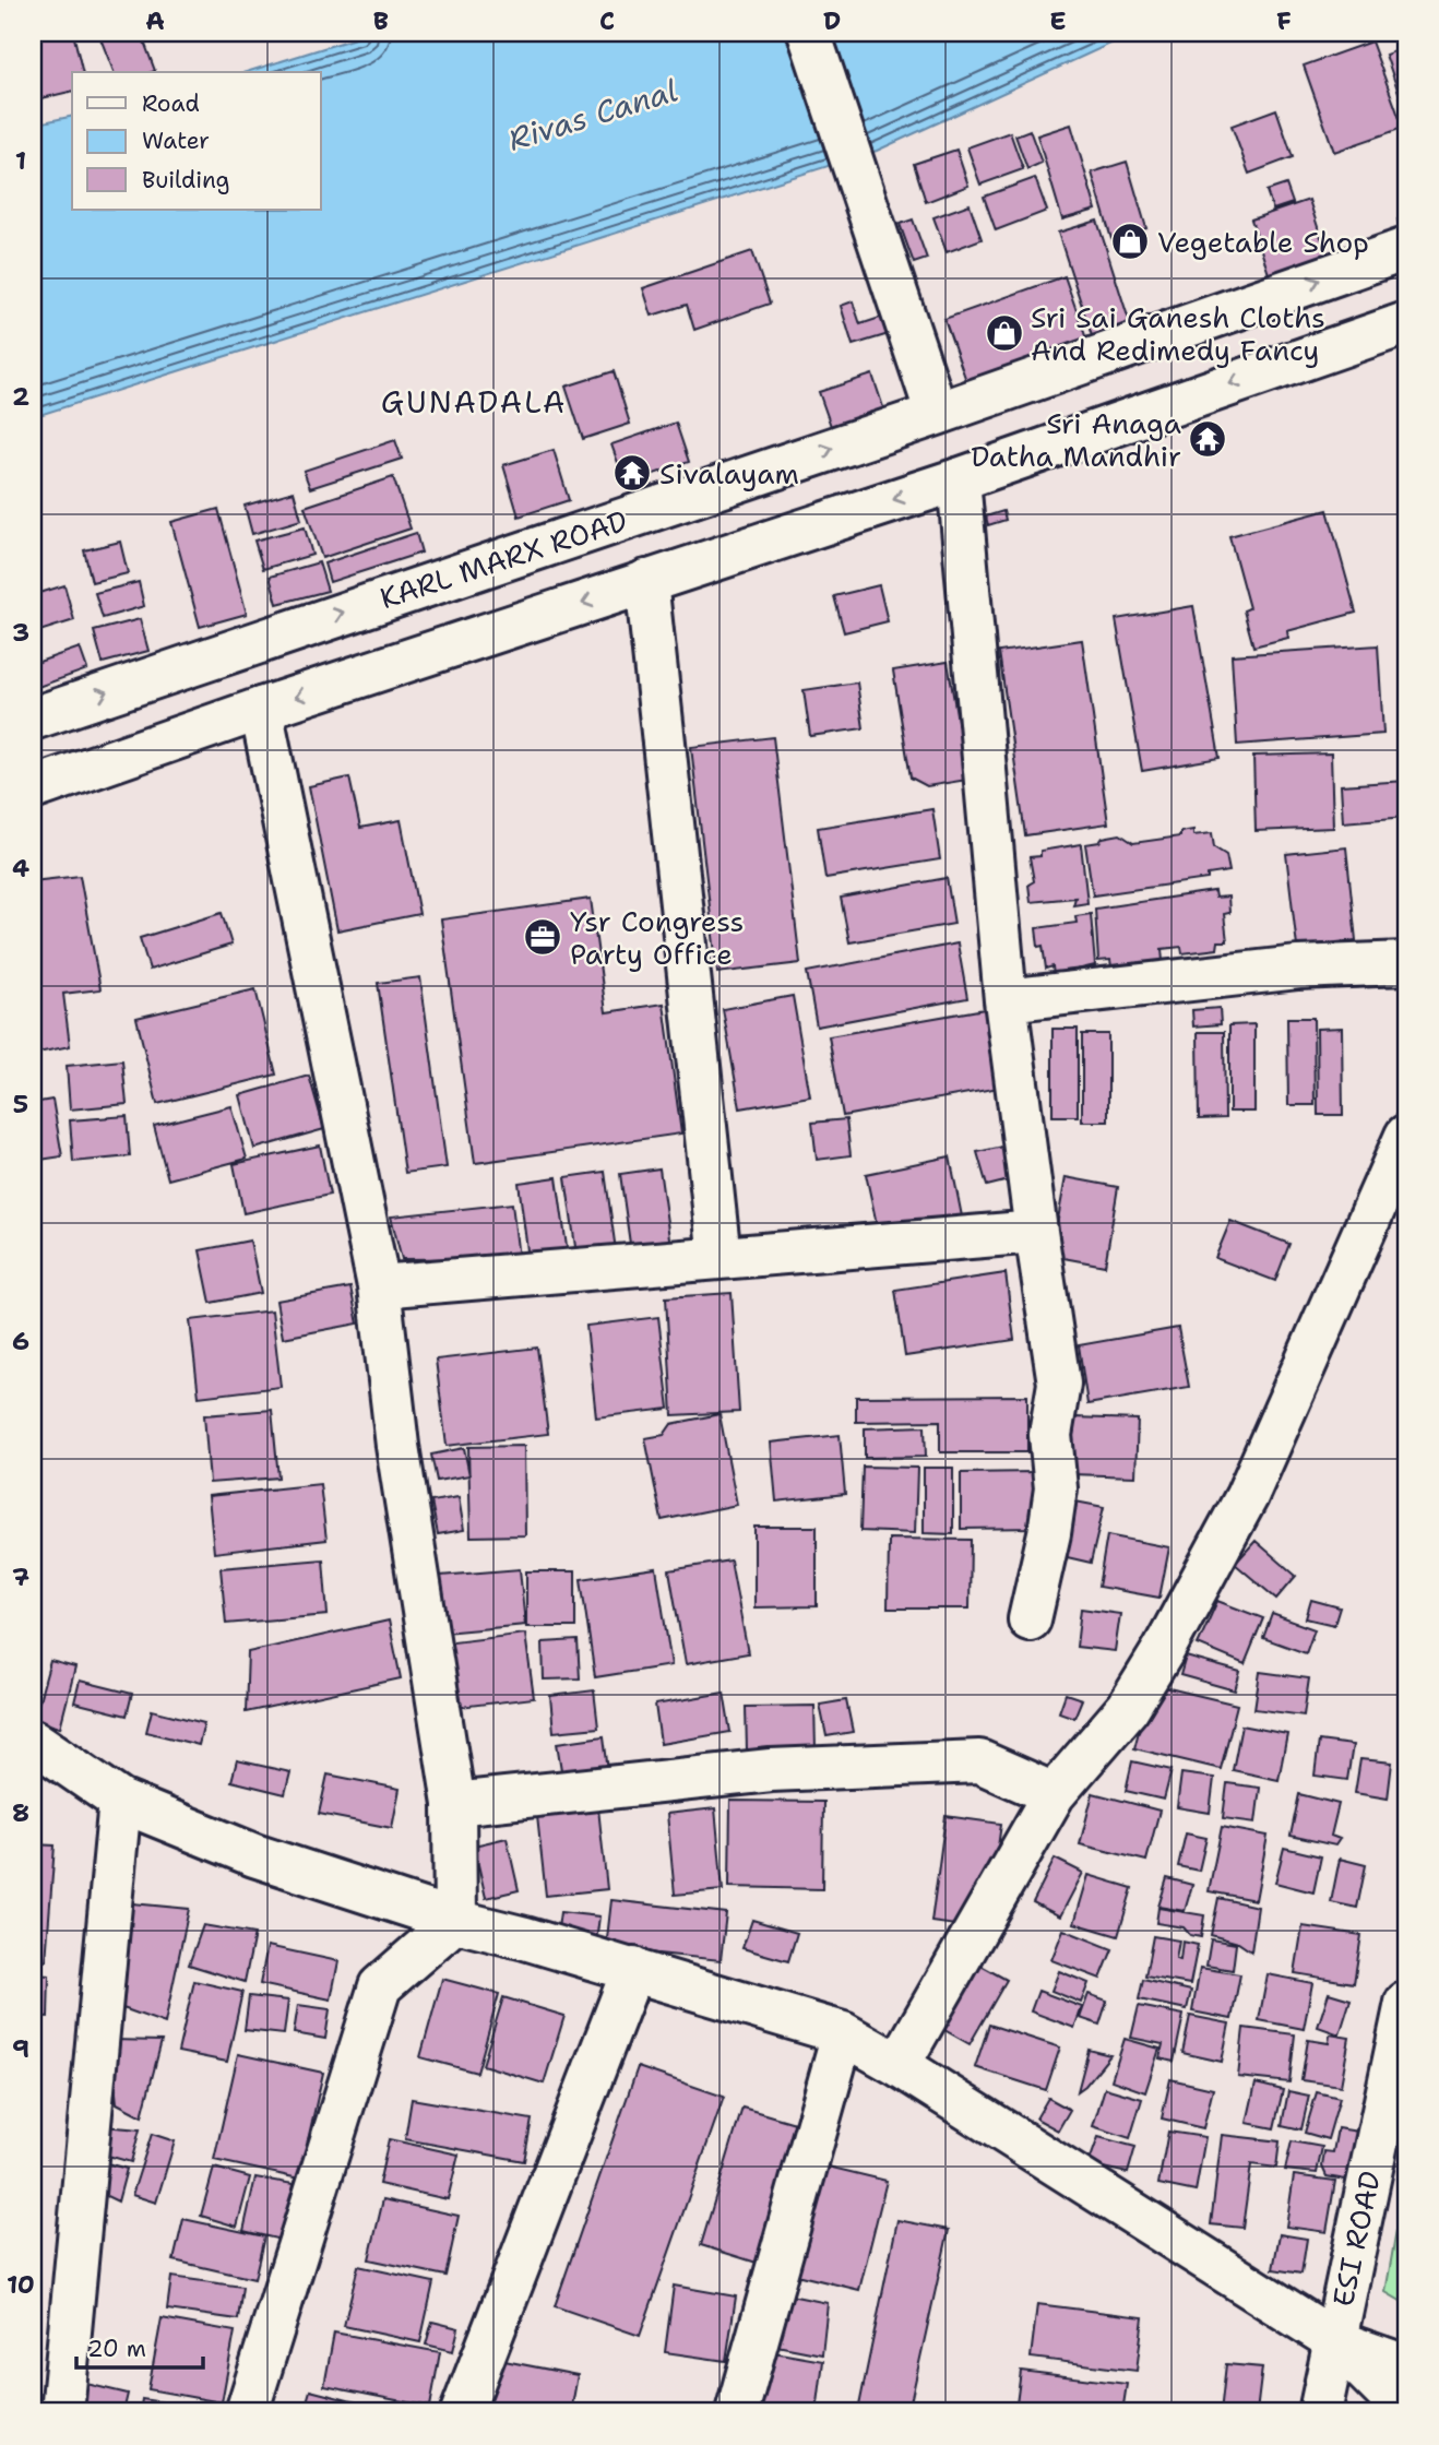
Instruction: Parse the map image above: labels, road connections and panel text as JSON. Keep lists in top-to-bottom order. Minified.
{"streets":{"street":["KARL MARX ROAD","ESI ROAD"]},"districts":["GUNADALA"],"water":["Rivas Canal"],"places":{"shop":["Vegetable Shop","Sri Sai Ganesh Cloths And Redimedy Fancy"],"temple":["Sri Anaga Datha Mandhir","Sivalayam"],"office":["Ysr Congress Party Office"]},"legend":["Road","Water","Building"],"scale_bar":"20 m","grid":{"columns":["A","B","C","D","E","F"],"rows":["1","2","3","4","5","6","7","8","9","10"]}}
